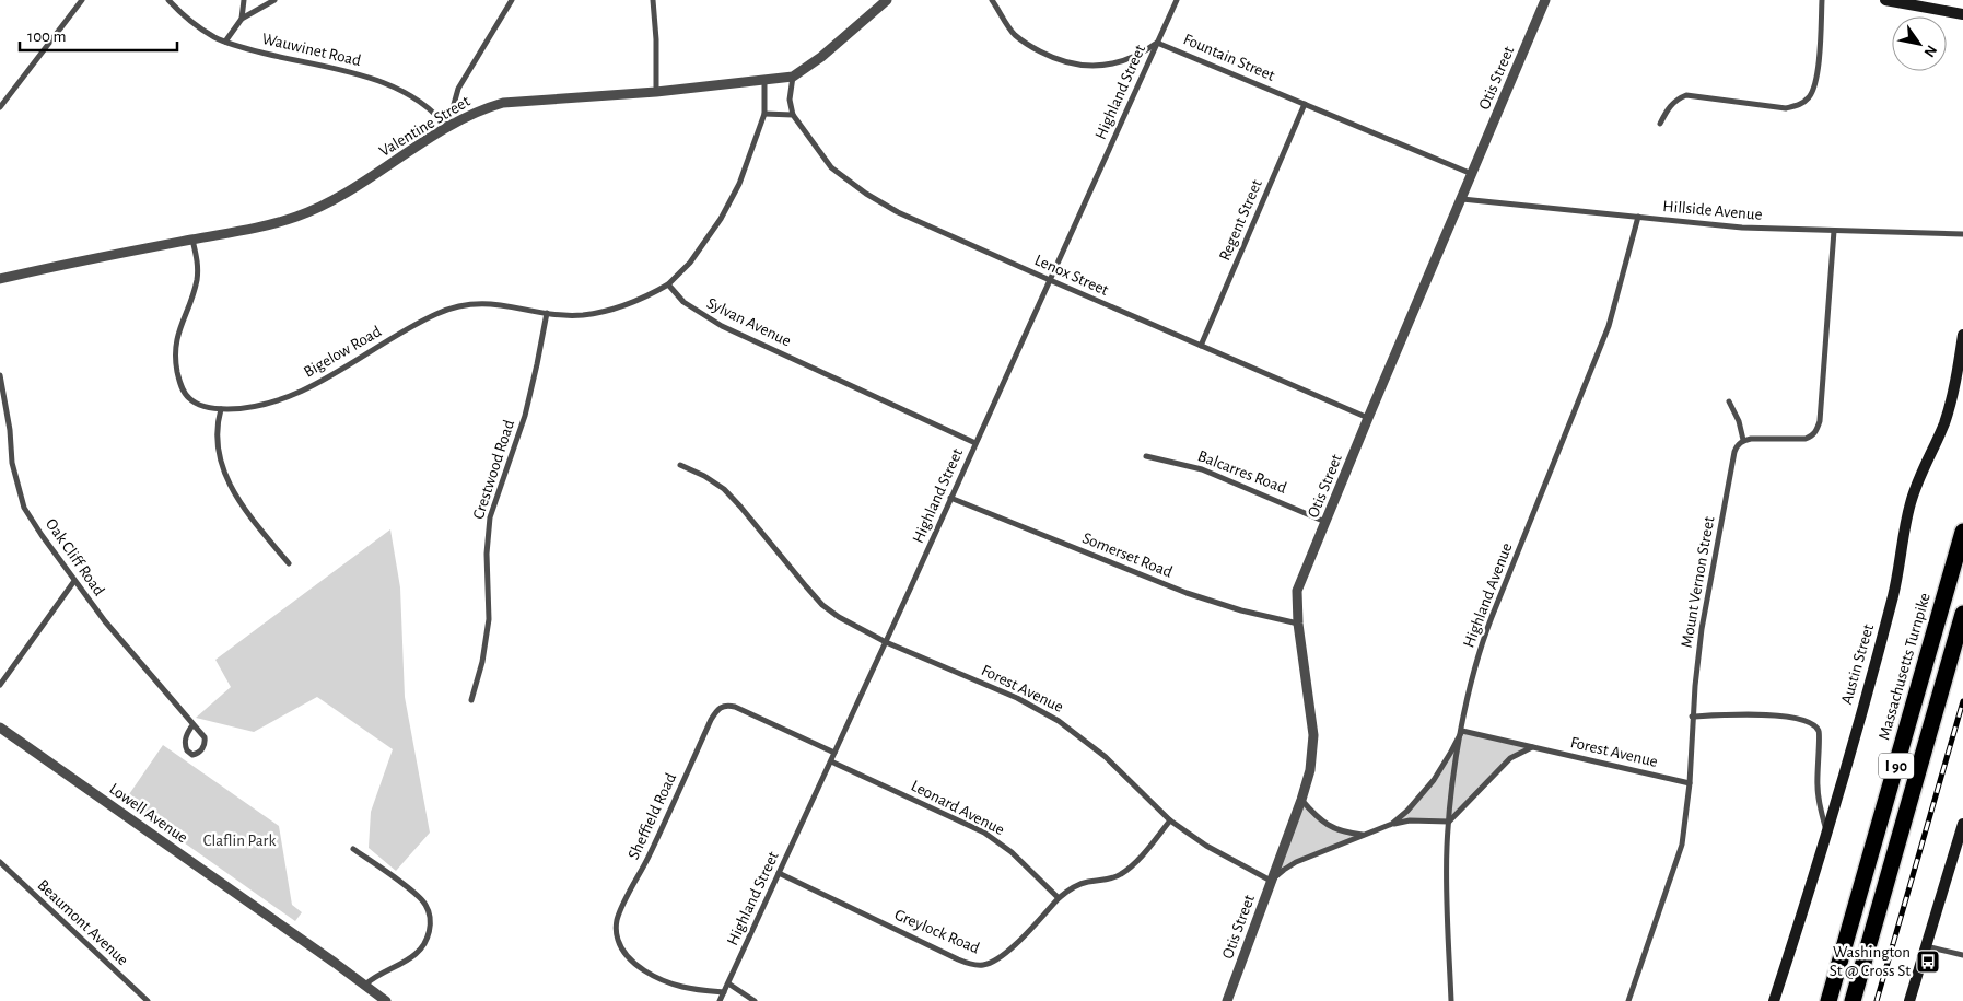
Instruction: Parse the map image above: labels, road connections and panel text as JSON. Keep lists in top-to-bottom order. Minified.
{"streets":{"highway":["Massachusetts Turnpike","I 90"],"main road":["Austin Street"],"street":["Wauwinet Road","Fountain Street","Otis Street","Highland Street","Valentine Street","Hillside Avenue","Regent Street","Lenox Street","Sylvan Avenue","Bigelow Road","Crestwood Road","Balcarres Road","Somerset Road","Oak Cliff Road","Mount Vernon Street","Highland Avenue","Forest Avenue","Leonard Avenue","Lowell Avenue","Sheffield Road","Beaumont Avenue","Greylock Road"]},"crossings":[["Wauwinet Road","Valentine Street"],["Fountain Street","Otis Street"],["Fountain Street","Highland Street"],["Fountain Street","Regent Street"],["Otis Street","Hillside Avenue"],["Otis Street","Lenox Street"],["Otis Street","Balcarres Road"],["Otis Street","Somerset Road"],["Otis Street","Forest Avenue"],["Highland Street","Lenox Street"],["Highland Street","Sylvan Avenue"],["Highland Street","Somerset Road"],["Highland Street","Forest Avenue"],["Highland Street","Leonard Avenue"],["Highland Street","Sheffield Road"],["Highland Street","Greylock Road"],["Valentine Street","Bigelow Road"],["Hillside Avenue","Highland Avenue"],["Regent Street","Lenox Street"],["Sylvan Avenue","Bigelow Road"],["Bigelow Road","Crestwood Road"],["Mount Vernon Street","Forest Avenue"],["Highland Avenue","Forest Avenue"],["Forest Avenue","Greylock Road"],["Leonard Avenue","Greylock Road"]],"parks":["Claflin Park"],"places":{"bus stop":["Washington St @ Cross St"]},"scale_bar":"100 m","north":"bottom right"}
